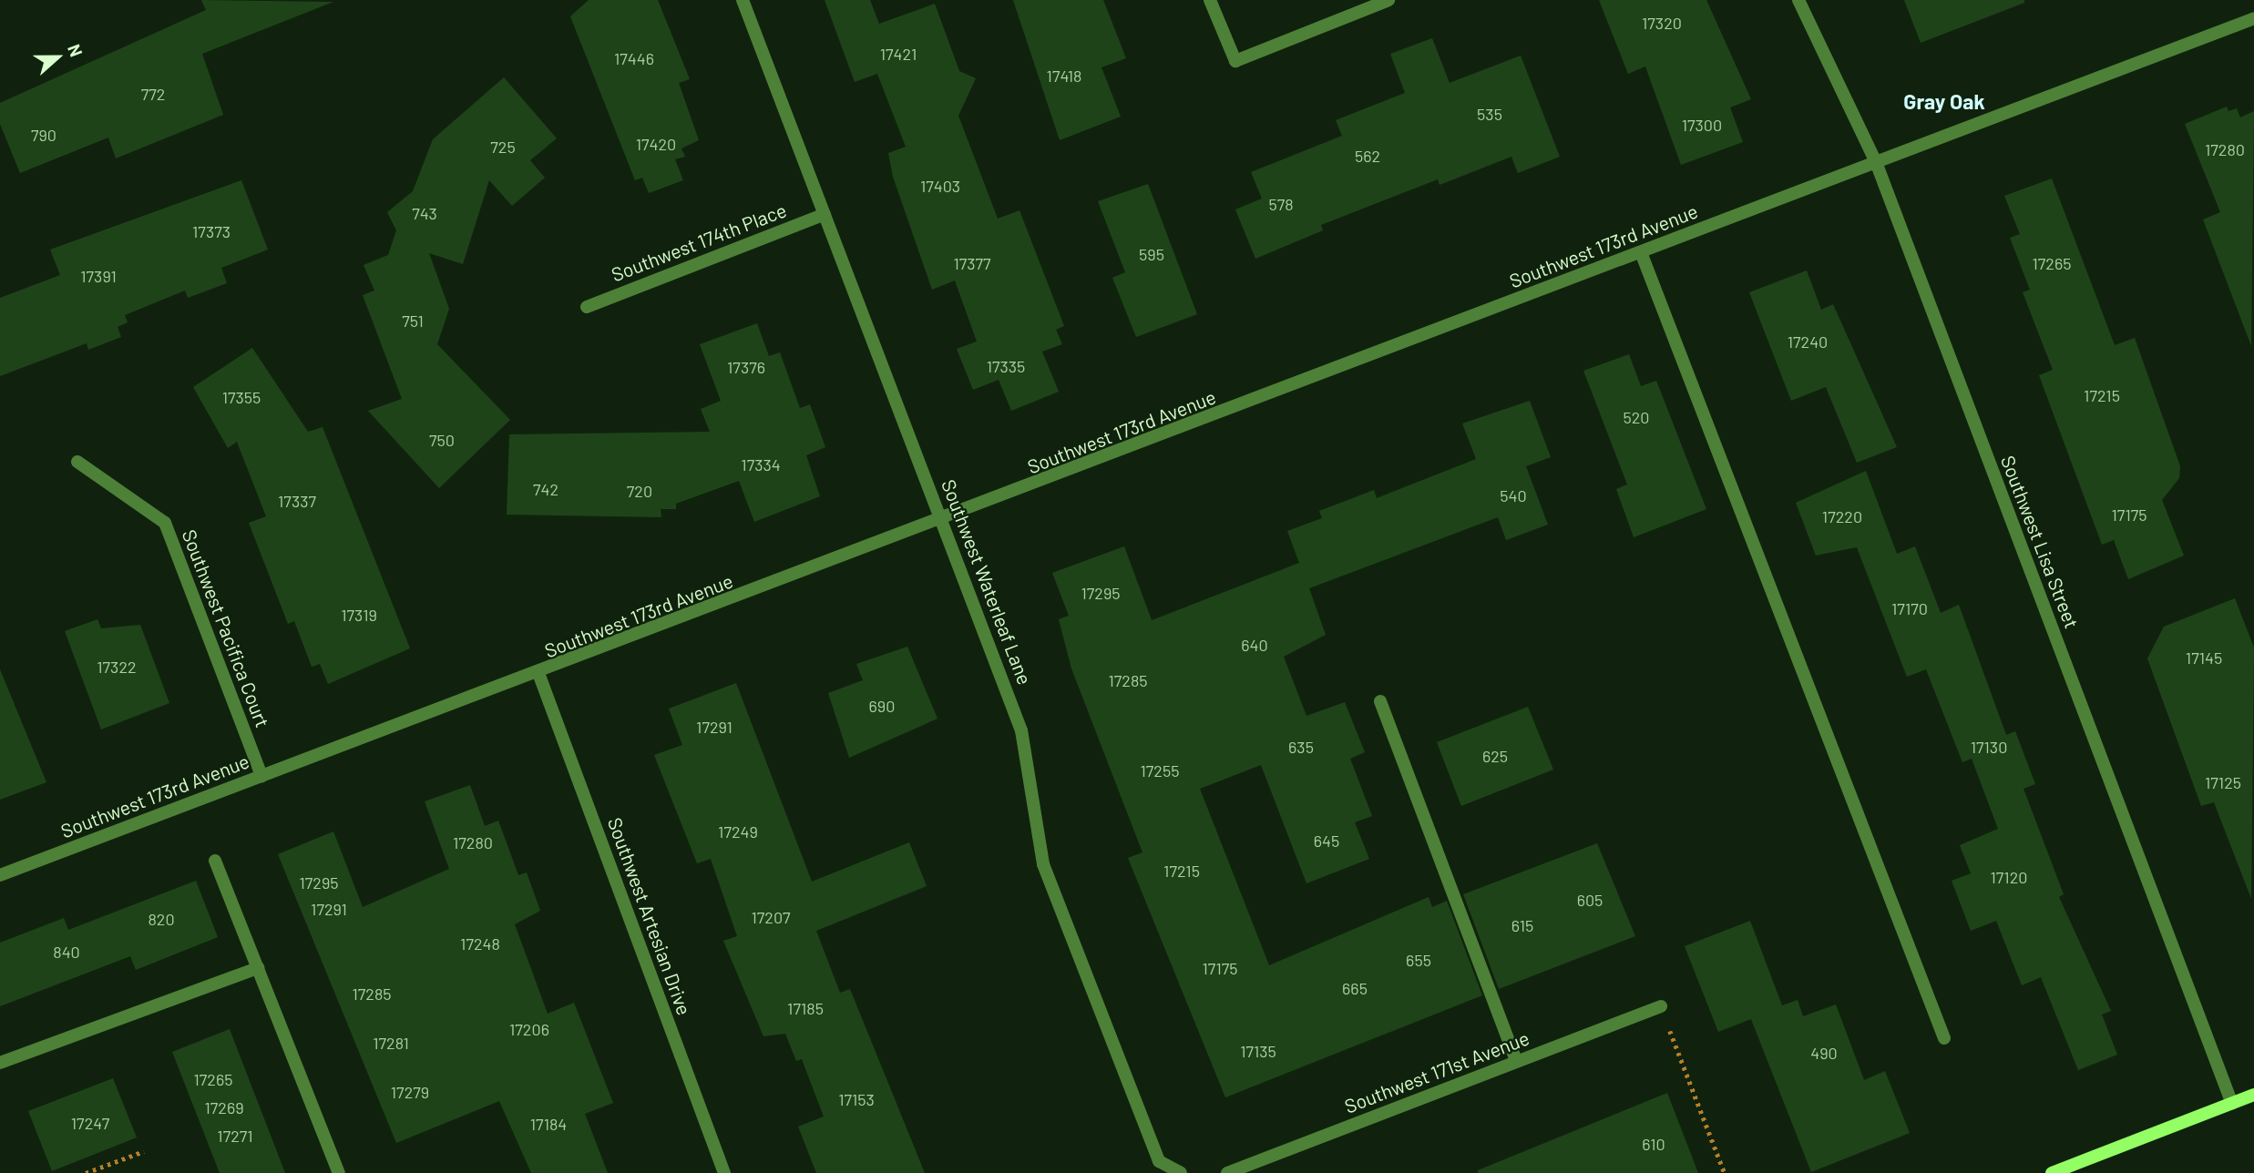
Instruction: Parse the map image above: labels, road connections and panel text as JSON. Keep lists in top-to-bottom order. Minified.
{"streets":{"street":["Southwest 174th Place","Southwest 173rd Avenue","Southwest Lisa Street","Southwest Waterleaf Lane","Southwest Pacifica Court","Southwest Artesian Drive","Southwest 171st Avenue"]},"crossings":[["Southwest 174th Place","Southwest Waterleaf Lane"],["Southwest 173rd Avenue","Southwest Lisa Street"],["Southwest 173rd Avenue","Southwest Waterleaf Lane"],["Southwest 173rd Avenue","Southwest Pacifica Court"],["Southwest 173rd Avenue","Southwest Artesian Drive"]],"districts":["Gray Oak"],"house_numbers":["17320","17421","17446","17418","772","535","17300","790","17420","725","17280","562","17403","578","743","17373","595","17377","17265","17391","751","17240","17335","17376","17215","17355","520","750","17334","742","720","540","17337","17175","17220","17295","17170","17319","640","17145","17322","17285","690","17291","635","17130","625","17255","17125","17249","645","17280","17215","17120","17295","605","17291","17207","820","615","17248","840","655","17175","665","17285","17185","17206","17281","17135","490","17265","17279","17153","17269","17247","17184","17271","610"],"north":"right"}
